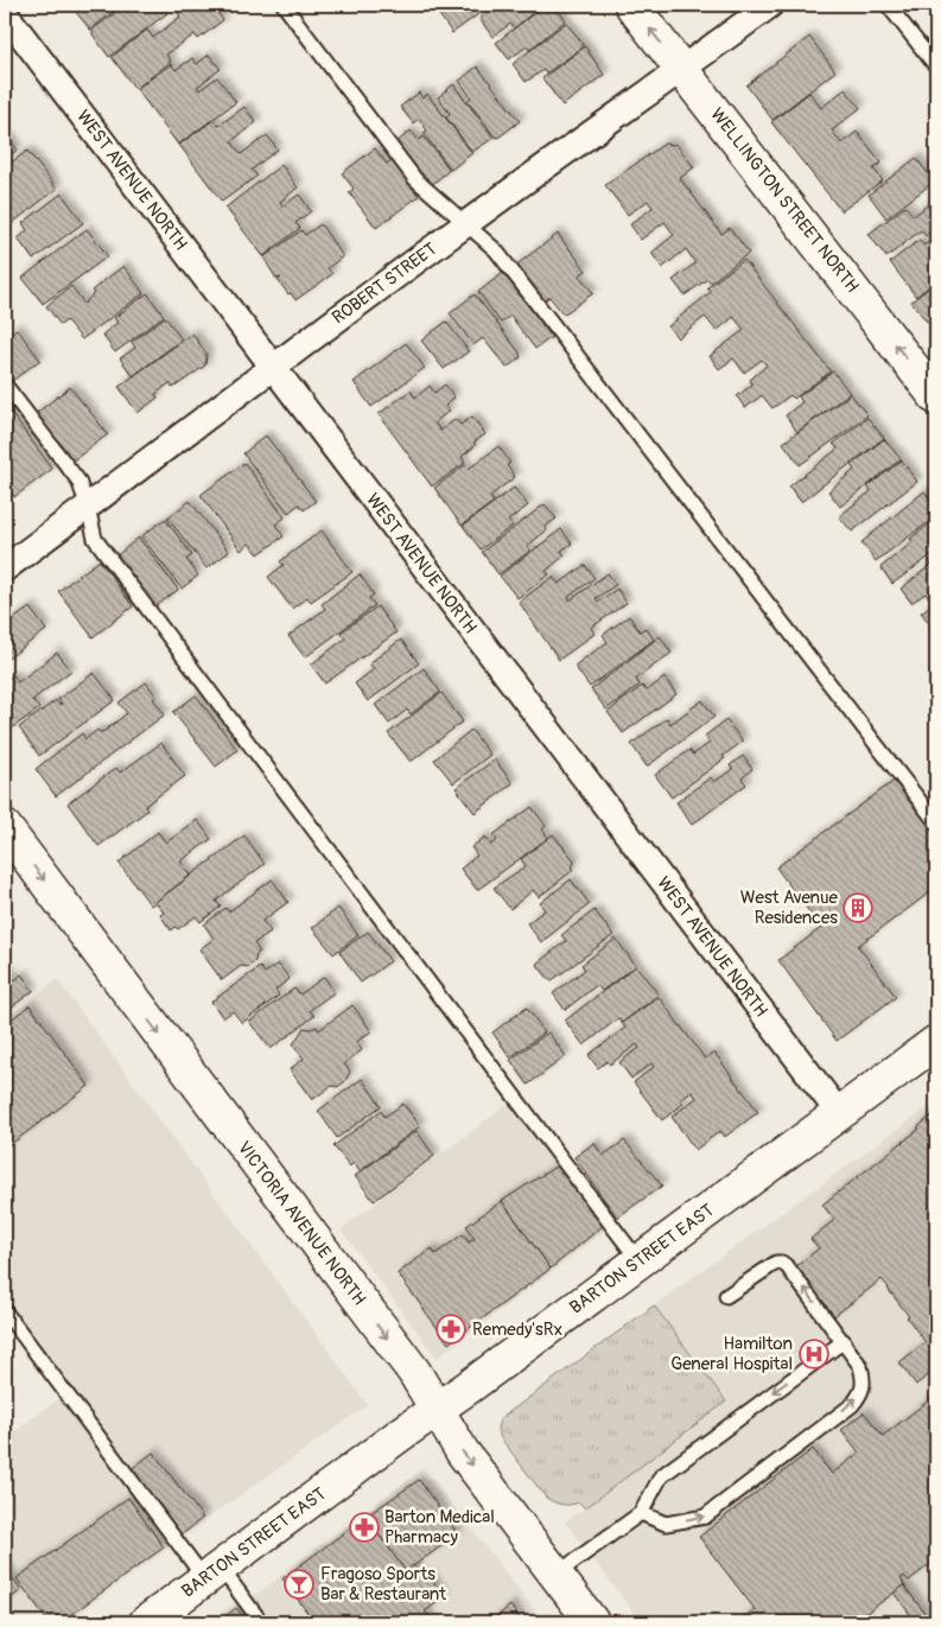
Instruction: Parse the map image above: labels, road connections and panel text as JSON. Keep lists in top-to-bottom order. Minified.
{"streets":{"main road":["WELLINGTON STREET NORTH","VICTORIA AVENUE NORTH","BARTON STREET EAST"],"street":["WEST AVENUE NORTH","ROBERT STREET"]},"crossings":[["WEST AVENUE NORTH","ROBERT STREET"],["WEST AVENUE NORTH","BARTON STREET EAST"],["WELLINGTON STREET NORTH","ROBERT STREET"],["VICTORIA AVENUE NORTH","BARTON STREET EAST"]],"one_way":["WELLINGTON STREET NORTH","VICTORIA AVENUE NORTH"],"places":{"building":["West Avenue Residences"],"pharmacy":["Remedy'sRx","Barton Medical Pharmacy"],"hospital":["Hamilton General Hospital"],"bar":["Fragoso Sports Bar & Restaurant"]}}
